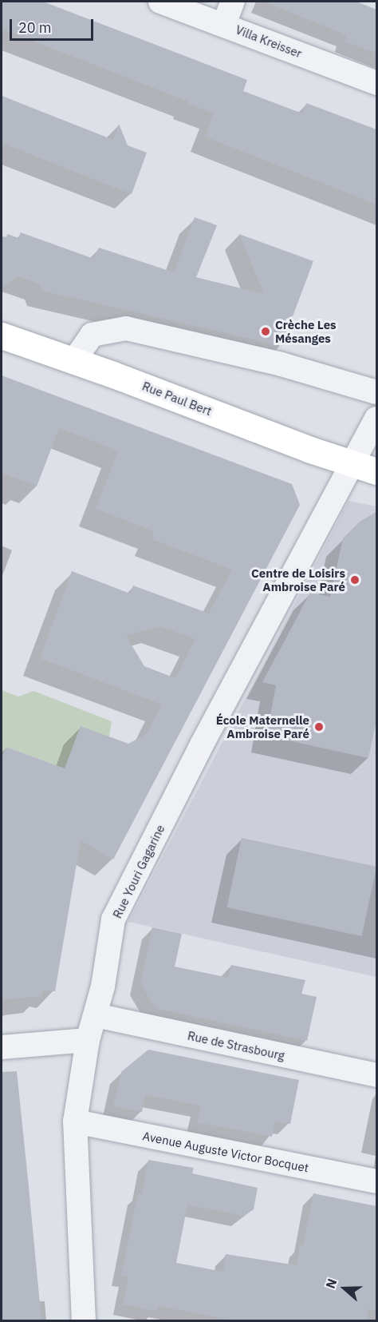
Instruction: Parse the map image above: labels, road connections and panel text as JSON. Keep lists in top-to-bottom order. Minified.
{"streets":{"street":["Villa Kreisser","Rue Paul Bert","Rue Youri Gagarine","Rue de Strasbourg","Avenue Auguste Victor Bocquet"]},"crossings":[["Rue Paul Bert","Rue Youri Gagarine"],["Rue Youri Gagarine","Rue de Strasbourg"],["Rue Youri Gagarine","Avenue Auguste Victor Bocquet"]],"places":["Crèche Les Mésanges","Centre de Loisirs Ambroise Paré","École Maternelle Ambroise Paré"],"scale_bar":"20 m","north":"left"}
